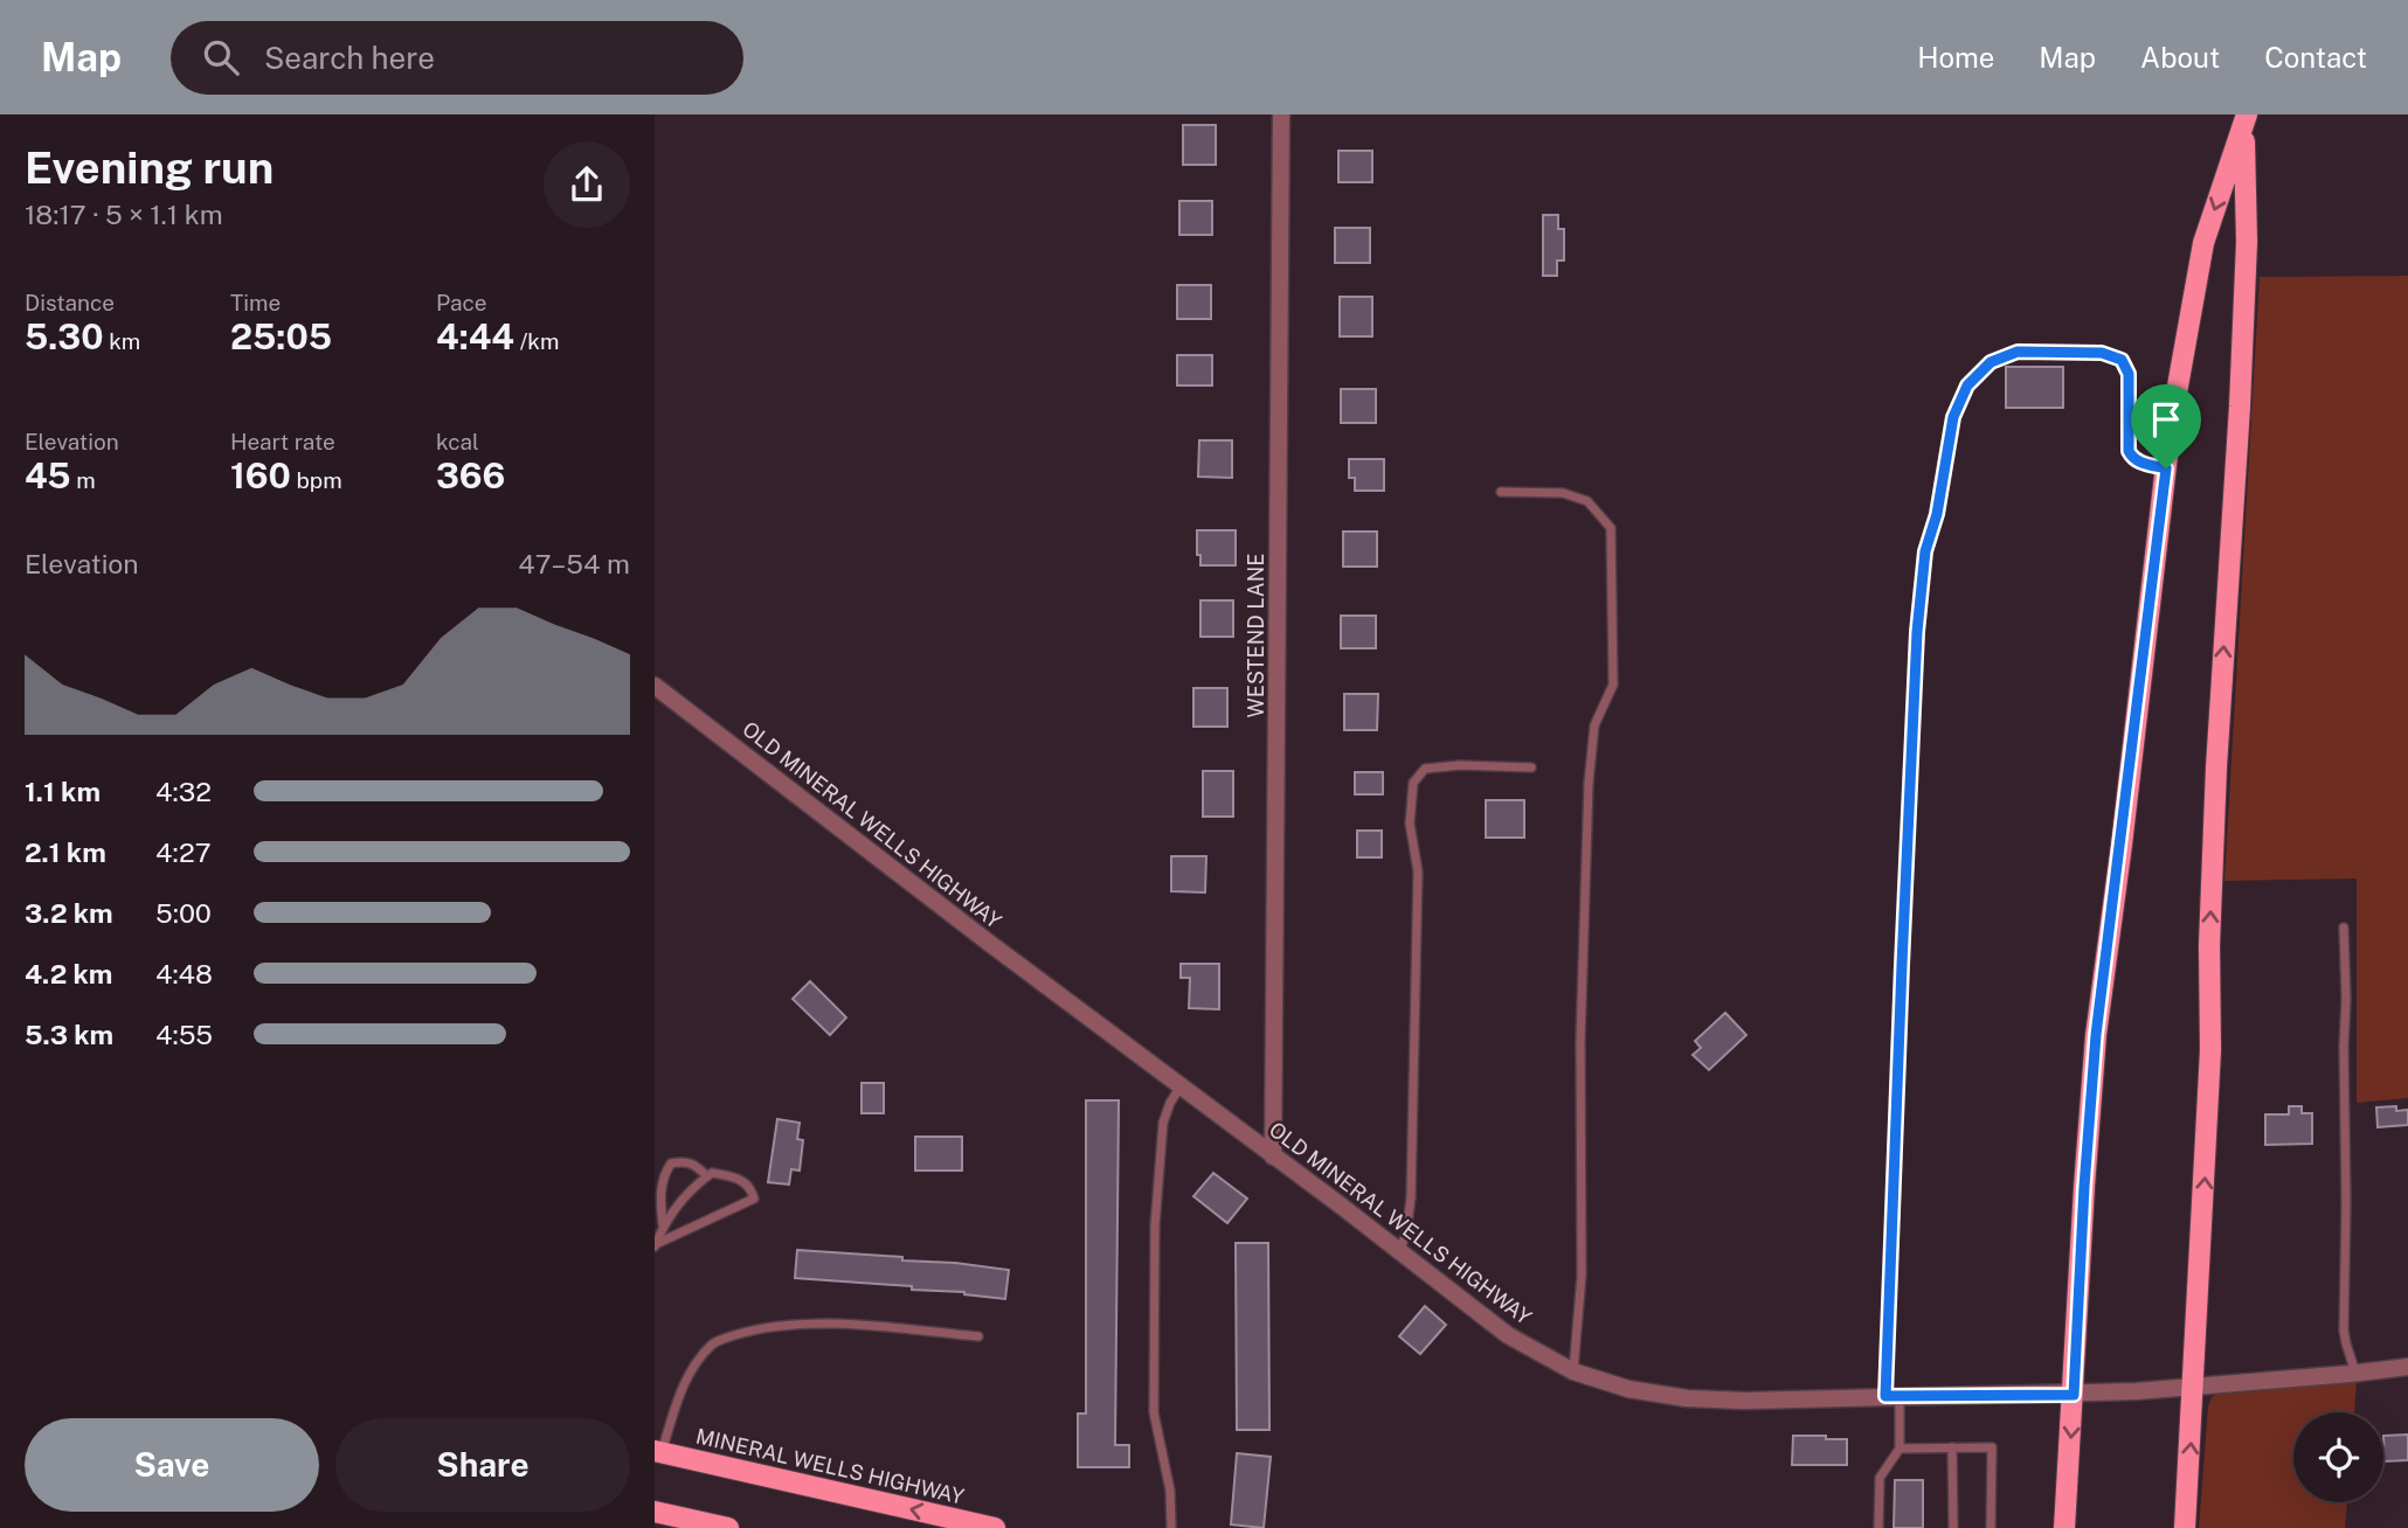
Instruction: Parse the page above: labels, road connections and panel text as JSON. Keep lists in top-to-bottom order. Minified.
{"streets":{"main road":["MINERAL WELLS HIGHWAY"],"street":["WESTEND LANE","OLD MINERAL WELLS HIGHWAY"]},"crossings":[["WESTEND LANE","OLD MINERAL WELLS HIGHWAY"]],"one_way":["MINERAL WELLS HIGHWAY"],"page":{"header":"Map","search":"Search here","nav":["Home","Map","About","Contact"],"heading":["Evening run","18:17 · 5 × 1.1 km"],"stats":[["Distance","5.30 km"],["Time","25:05"],["Pace","4:44 /km"],["Elevation","45 m"],["Heart rate","160 bpm"],["kcal","366"]],"chart":["Elevation","47–54 m"],"list":[{"name":"1.1 km","note":"4:32"},{"name":"2.1 km","note":"4:27"},{"name":"3.2 km","note":"5:00"},{"name":"4.2 km","note":"4:48"},{"name":"5.3 km","note":"4:55"}],"buttons":["Save","Share"]}}
